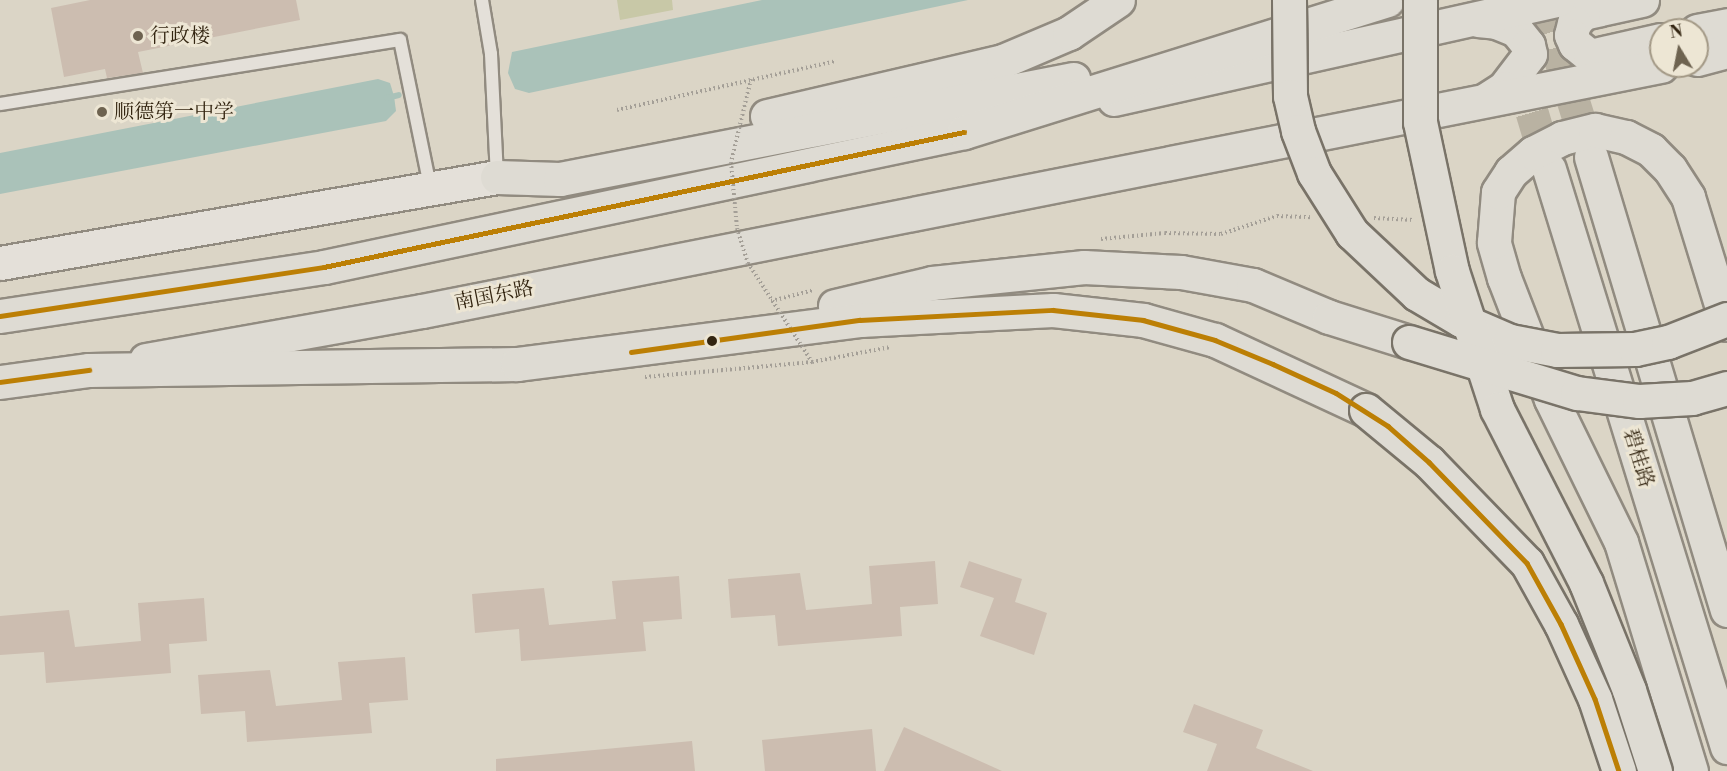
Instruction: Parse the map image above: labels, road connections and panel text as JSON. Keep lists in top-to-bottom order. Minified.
{"streets":{"main road":["南国东路","碧桂路"]},"places":["行政楼","顺德第一中学"],"north":"top"}
